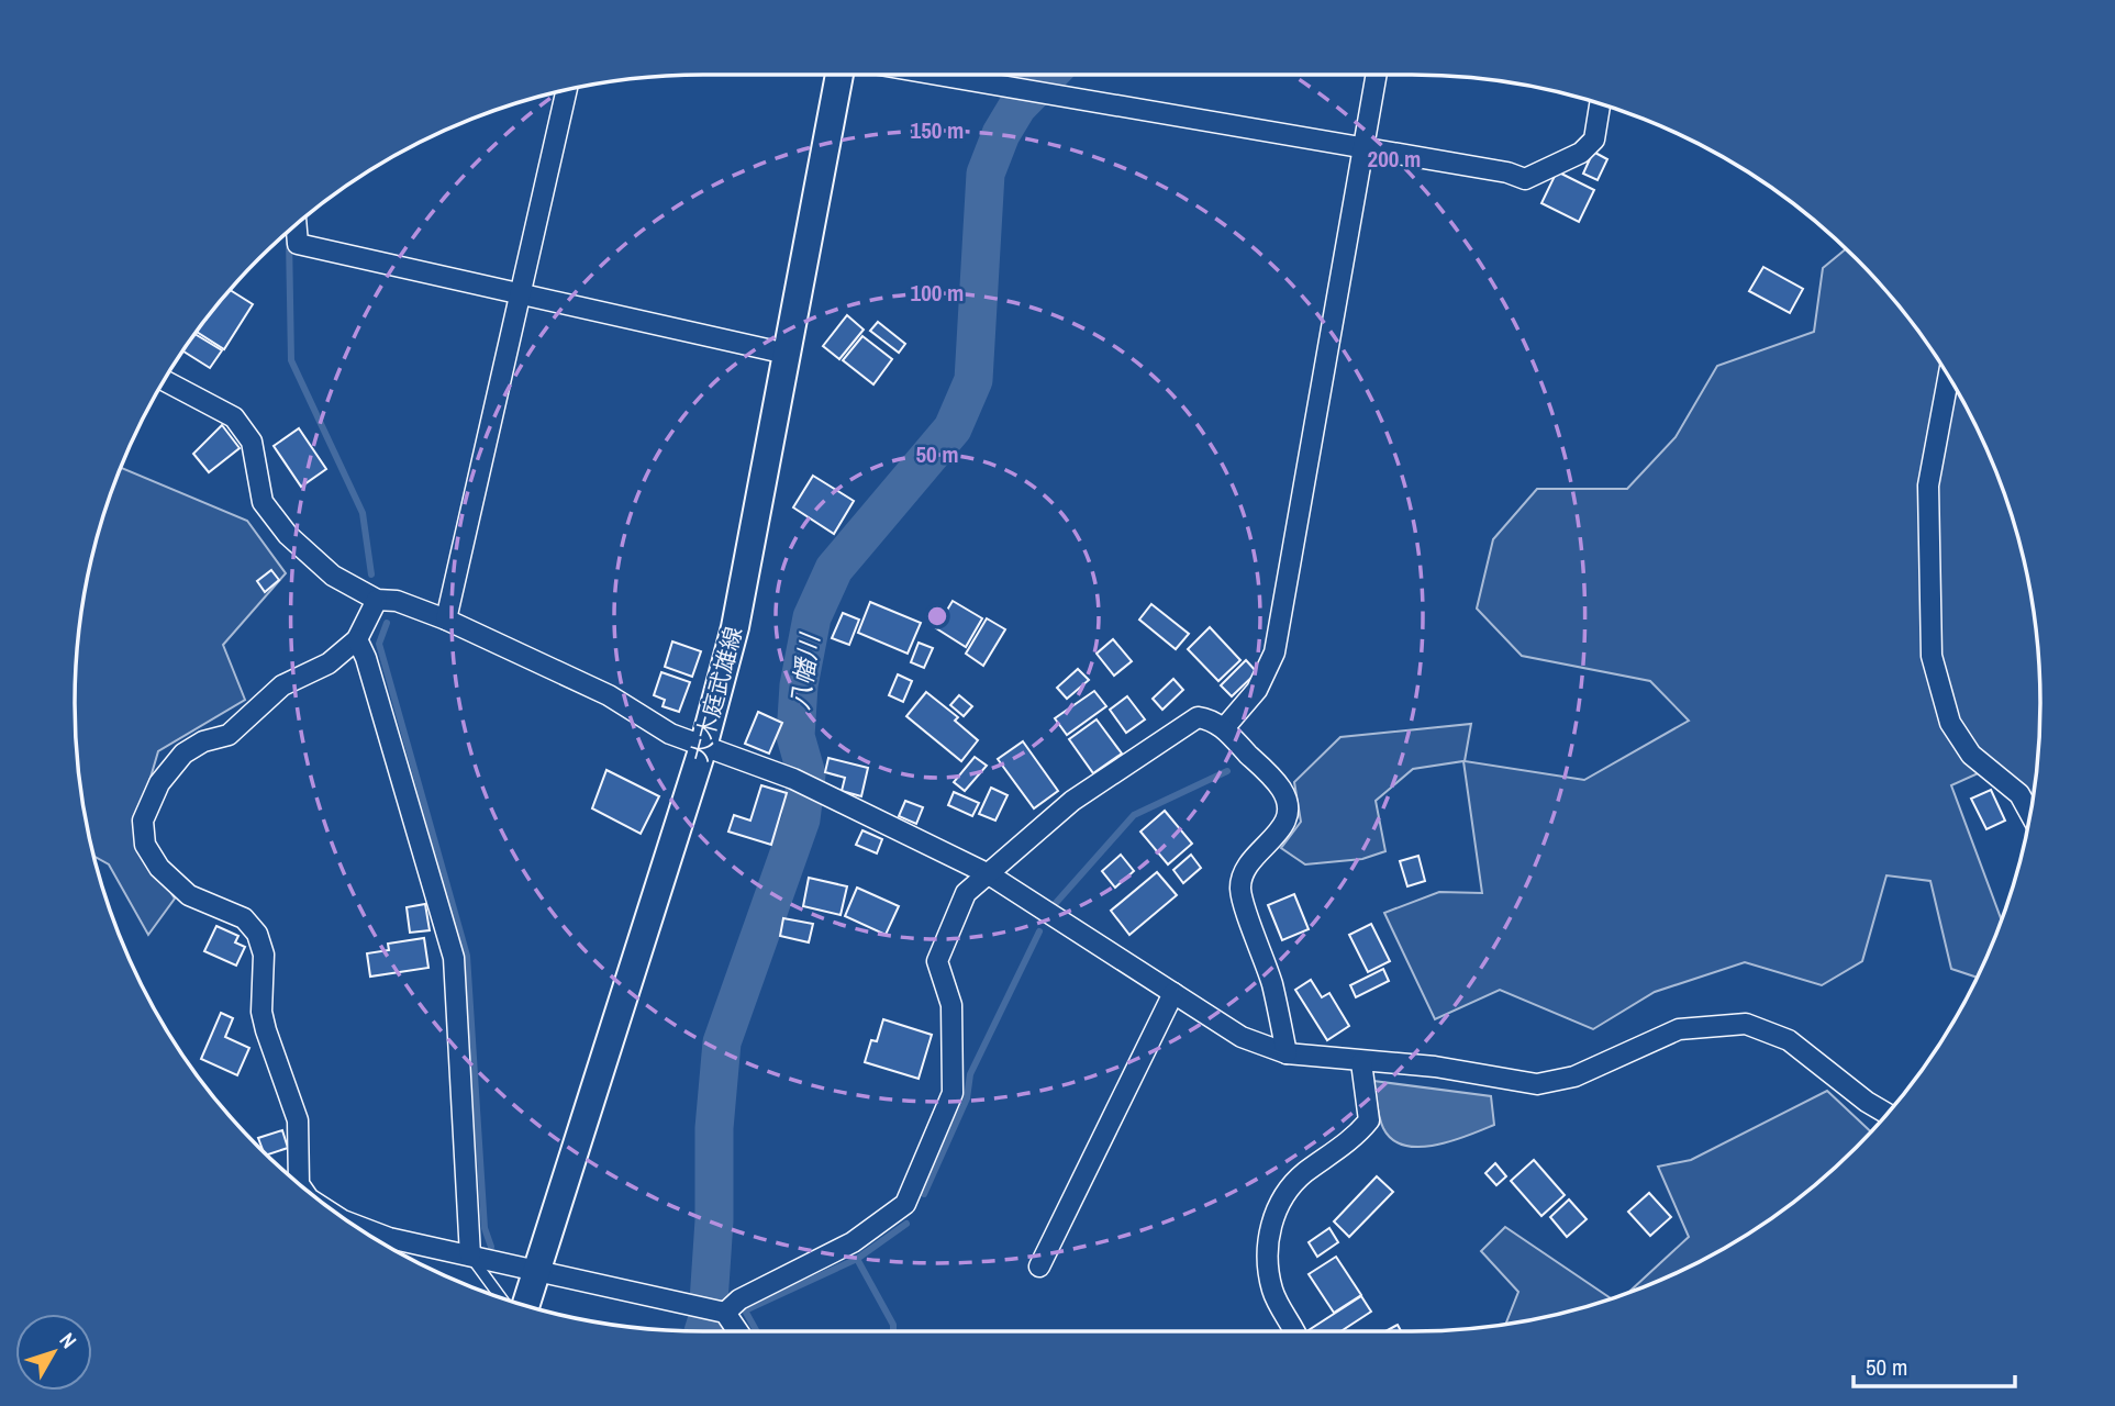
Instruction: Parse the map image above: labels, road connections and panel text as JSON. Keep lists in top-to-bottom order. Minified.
{"streets":{"main road":["大木庭武雄線"]},"water":["八幡川"],"scale_bar":"50 m","north":"top right","rings":["150 m","200 m","100 m","50 m"]}
